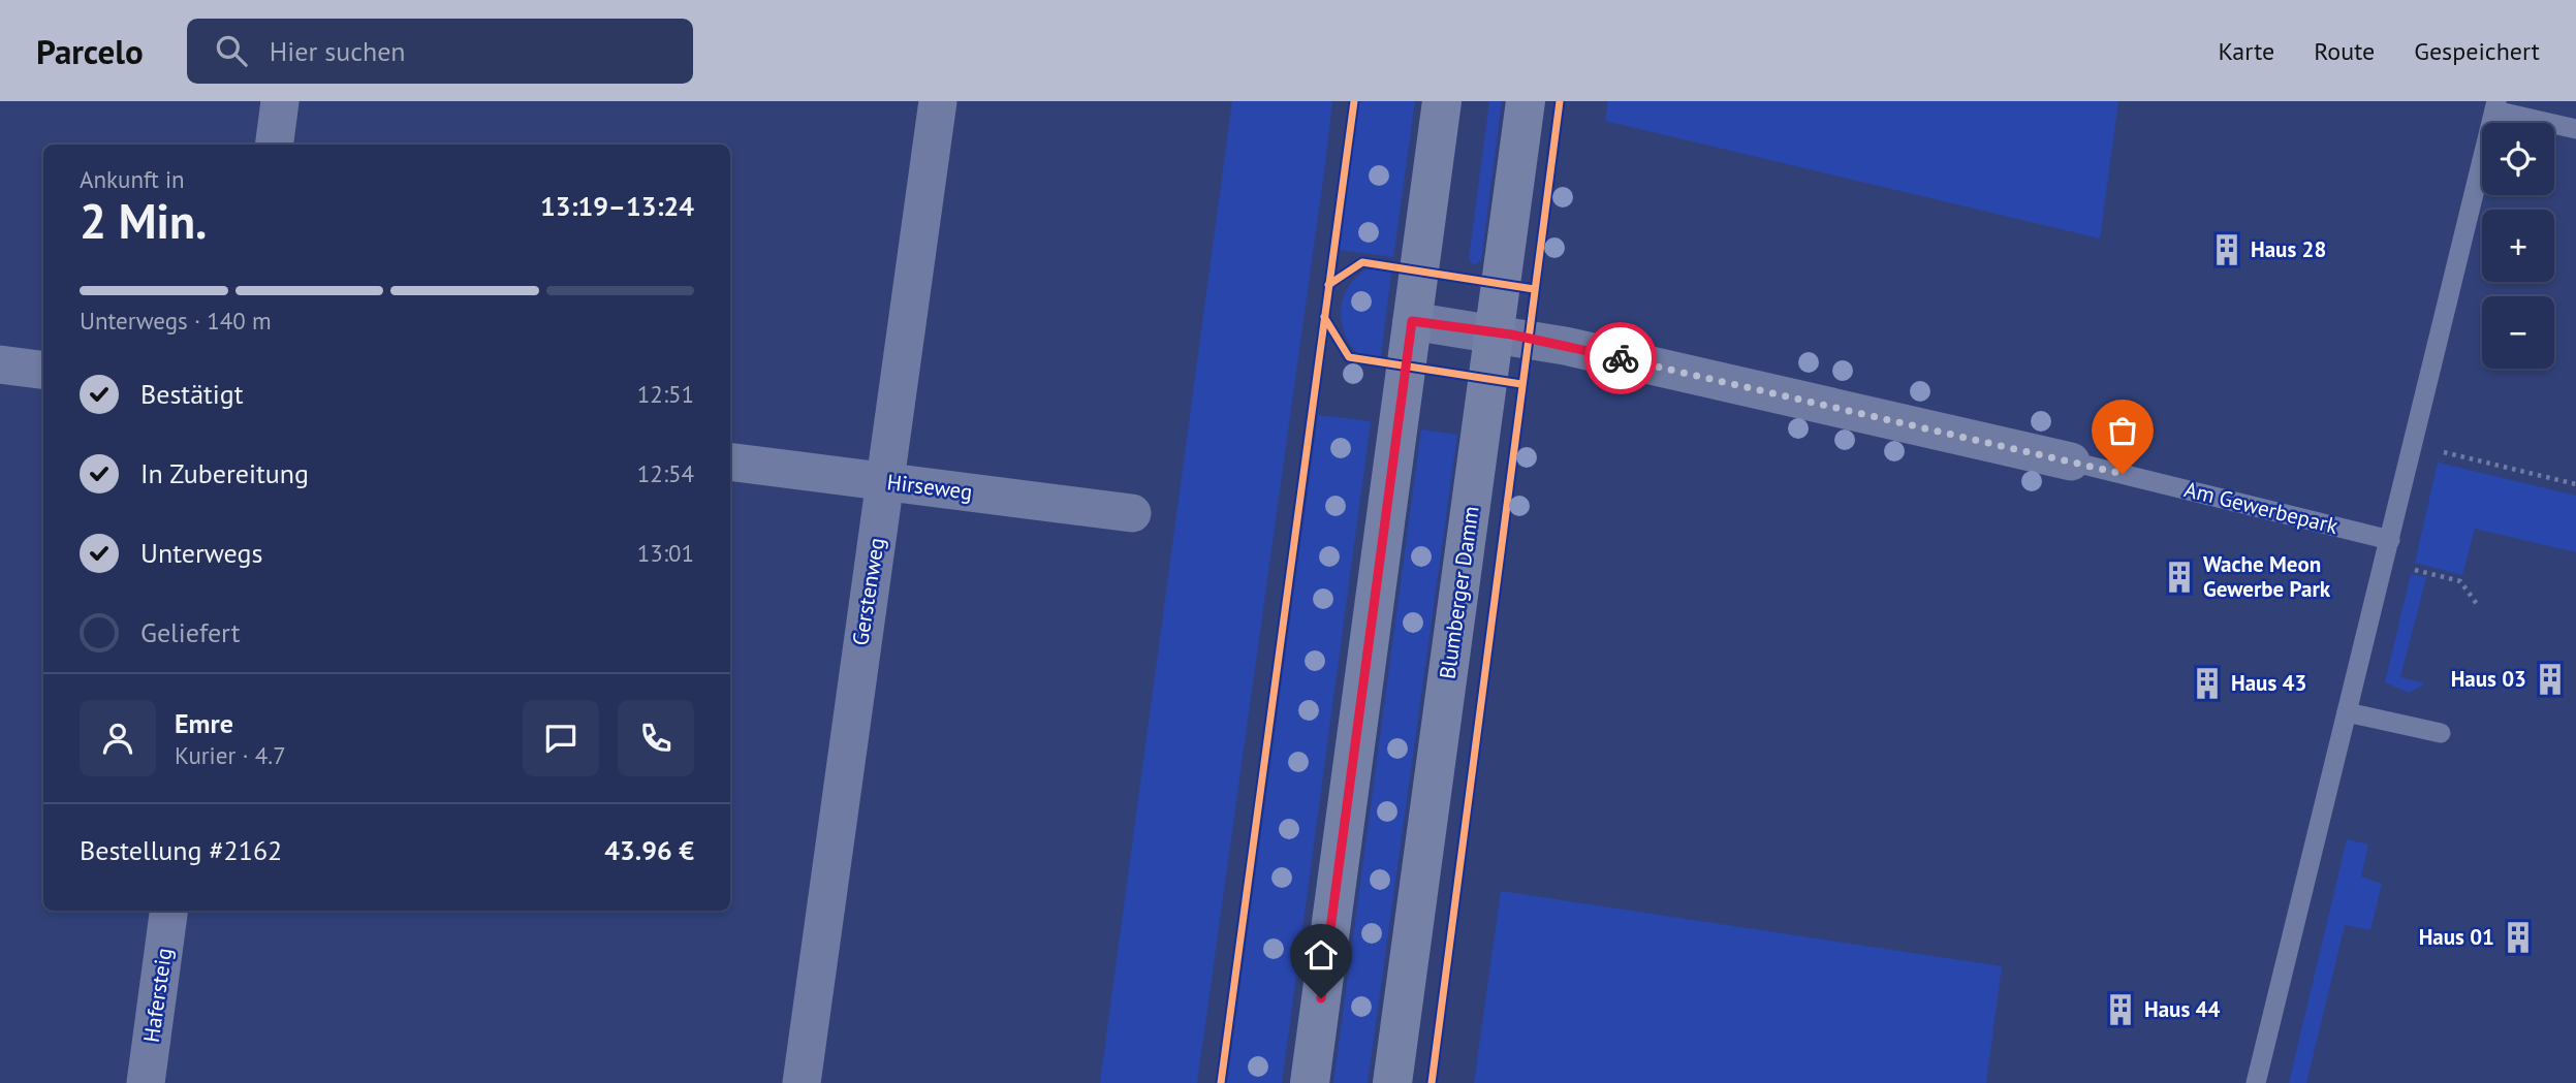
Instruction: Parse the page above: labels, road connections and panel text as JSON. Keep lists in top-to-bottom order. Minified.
{"streets":{"main road":["Blumberger Damm"],"street":["Hirseweg","Am Gewerbepark","Gerstenweg","Hafersteig"]},"crossings":[["Hirseweg","Gerstenweg"],["Am Gewerbepark","Blumberger Damm"]],"places":{"building":["Haus 28","Wache Meon Gewerbe Park","Haus 03","Haus 43","Haus 01","Haus 44"]},"page":{"header":"Parcelo","search":"Hier suchen","nav":["Karte","Route","Gespeichert"],"map_buttons":["+","−"],"heading":["2 Min.","Ankunft in","13:19–13:24"],"panel":["Emre","Kurier · 4.7","Bestellung #2162","43.96 €"],"bar":"Unterwegs · 140 m","list":[["Bestätigt","12:51"],["In Zubereitung","12:54"],["Unterwegs","13:01"],"Geliefert"]}}
